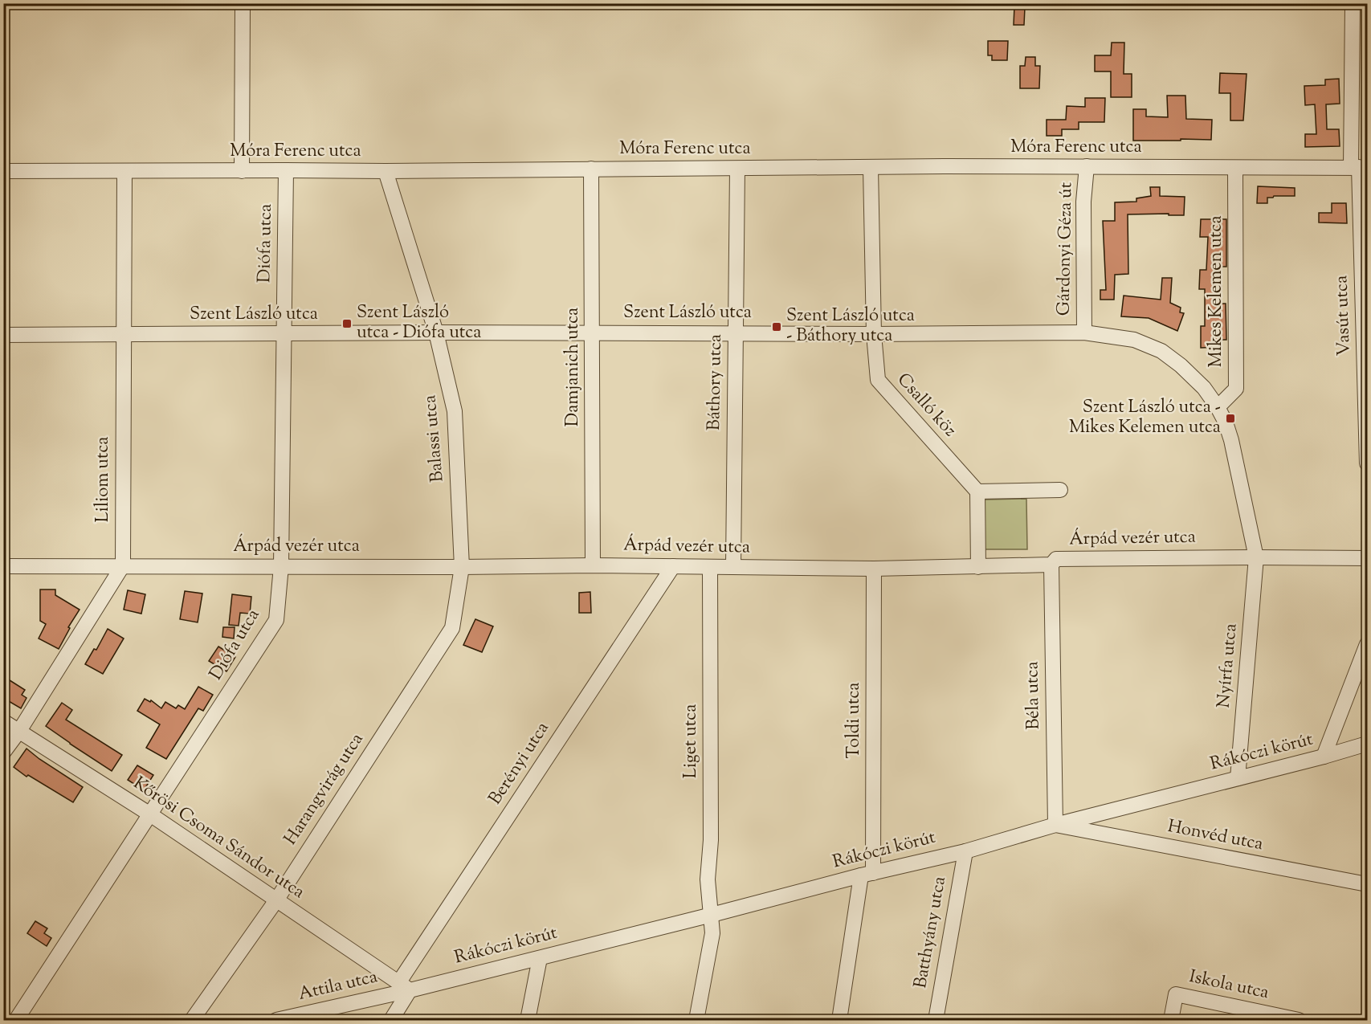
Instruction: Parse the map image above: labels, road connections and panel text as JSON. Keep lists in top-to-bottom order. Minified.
{"streets":{"street":["Móra Ferenc utca","Diófa utca","Gárdonyi Géza út","Mikes Kelemen utca","Szent László utca","Vasút utca","Damjanich utca","Báthory utca","Csalló köz","Balassi utca","Liliom utca","Árpád vezér utca","Nyírfa utca","Béla utca","Toldi utca","Liget utca","Rákóczi körút","Berényi utca","Harangvirág utca","Honvéd utca","Kőrösi Csoma Sándor utca","Batthyány utca","Iskola utca","Attila utca"]},"crossings":[["Móra Ferenc utca","Diófa utca"],["Móra Ferenc utca","Gárdonyi Géza út"],["Móra Ferenc utca","Mikes Kelemen utca"],["Móra Ferenc utca","Vasút utca"],["Móra Ferenc utca","Damjanich utca"],["Móra Ferenc utca","Báthory utca"],["Móra Ferenc utca","Csalló köz"],["Móra Ferenc utca","Balassi utca"],["Móra Ferenc utca","Liliom utca"],["Diófa utca","Szent László utca"],["Diófa utca","Árpád vezér utca"],["Diófa utca","Kőrösi Csoma Sándor utca"],["Gárdonyi Géza út","Szent László utca"],["Mikes Kelemen utca","Szent László utca"],["Szent László utca","Damjanich utca"],["Szent László utca","Báthory utca"],["Szent László utca","Csalló köz"],["Szent László utca","Balassi utca"],["Szent László utca","Liliom utca"],["Szent László utca","Árpád vezér utca"],["Szent László utca","Nyírfa utca"],["Damjanich utca","Árpád vezér utca"],["Báthory utca","Árpád vezér utca"],["Balassi utca","Árpád vezér utca"],["Balassi utca","Harangvirág utca"],["Liliom utca","Árpád vezér utca"],["Árpád vezér utca","Nyírfa utca"],["Árpád vezér utca","Béla utca"],["Árpád vezér utca","Toldi utca"],["Árpád vezér utca","Liget utca"],["Árpád vezér utca","Berényi utca"],["Árpád vezér utca","Harangvirág utca"],["Nyírfa utca","Rákóczi körút"],["Béla utca","Rákóczi körút"],["Béla utca","Honvéd utca"],["Toldi utca","Rákóczi körút"],["Liget utca","Rákóczi körút"],["Rákóczi körút","Berényi utca"],["Rákóczi körút","Honvéd utca"],["Rákóczi körút","Kőrösi Csoma Sándor utca"],["Rákóczi körút","Batthyány utca"],["Rákóczi körút","Attila utca"],["Berényi utca","Kőrösi Csoma Sándor utca"],["Berényi utca","Attila utca"],["Harangvirág utca","Kőrösi Csoma Sándor utca"],["Kőrösi Csoma Sándor utca","Attila utca"]],"places":{"transit":["Szent László utca - Diófa utca","Szent László utca - Báthory utca","Szent László utca - Mikes Kelemen utca"]}}
